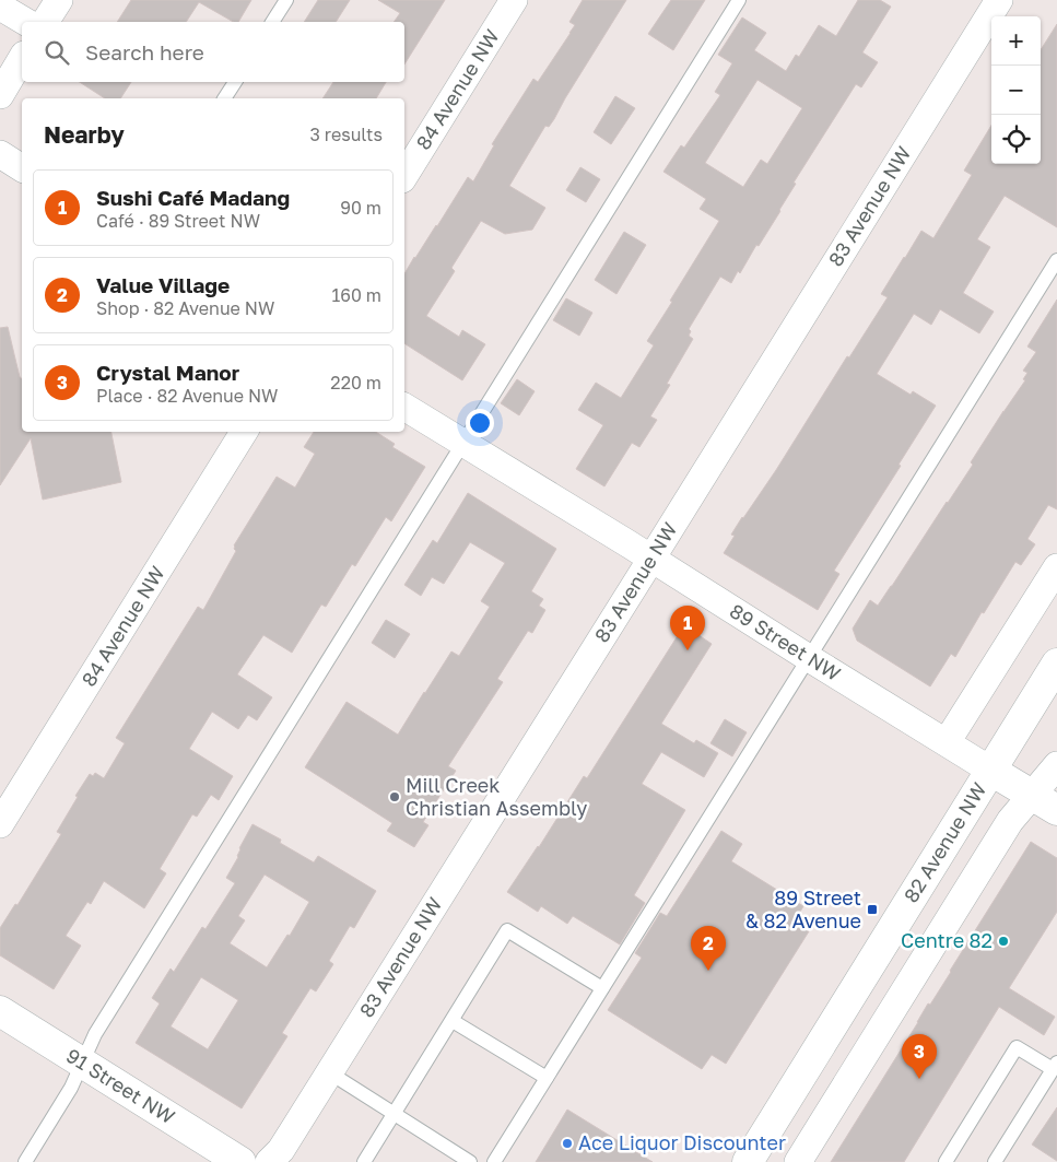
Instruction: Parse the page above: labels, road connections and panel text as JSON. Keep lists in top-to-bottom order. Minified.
{"streets":{"main road":["89 Street NW","82 Avenue NW","91 Street NW"],"street":["84 Avenue NW","83 Avenue NW"]},"crossings":[["83 Avenue NW","89 Street NW"],["89 Street NW","82 Avenue NW"]],"places":{"other":["Mill Creek Christian Assembly","Centre 82","Ace Liquor Discounter"],"transit":["89 Street & 82 Avenue"]},"page":{"map_buttons":["+","−"],"search":"Search here","heading":["Nearby","3 results"],"list":[{"mark":"1","name":"Sushi Café Madang","note":"Café · 89 Street NW","value":"90 m"},{"mark":"2","name":"Value Village","note":"Shop · 82 Avenue NW","value":"160 m"},{"mark":"3","name":"Crystal Manor","note":"Place · 82 Avenue NW","value":"220 m"}],"pins":["1","2","3"]}}
